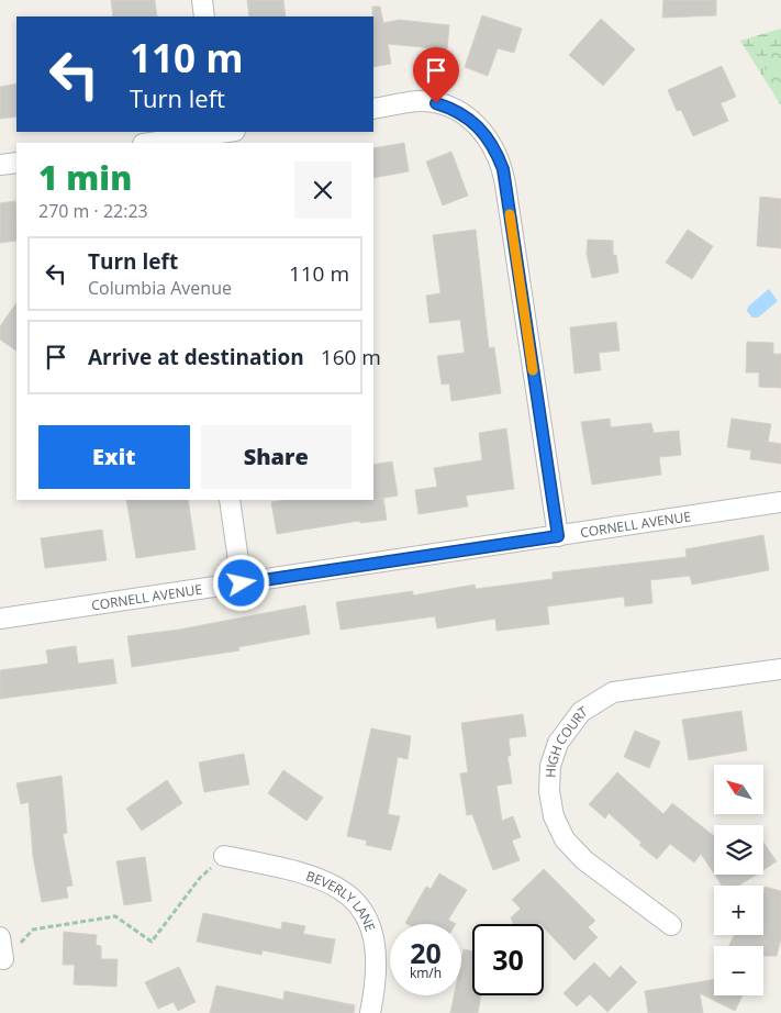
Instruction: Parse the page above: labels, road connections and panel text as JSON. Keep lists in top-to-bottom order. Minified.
{"streets":{"street":["CORNELL AVENUE","HIGH COURT","BEVERLY LANE"]},"north":"top left","page":{"turn":["110 m","Turn left"],"heading":["1 min","270 m · 22:23"],"list":[{"name":"Turn left","note":"Columbia Avenue","value":"110 m"},{"name":"Arrive at destination","value":"160 m"}],"buttons":["Exit","Share"],"map_buttons":["+","−"],"speed":"20 km/h","limit":"30"}}
